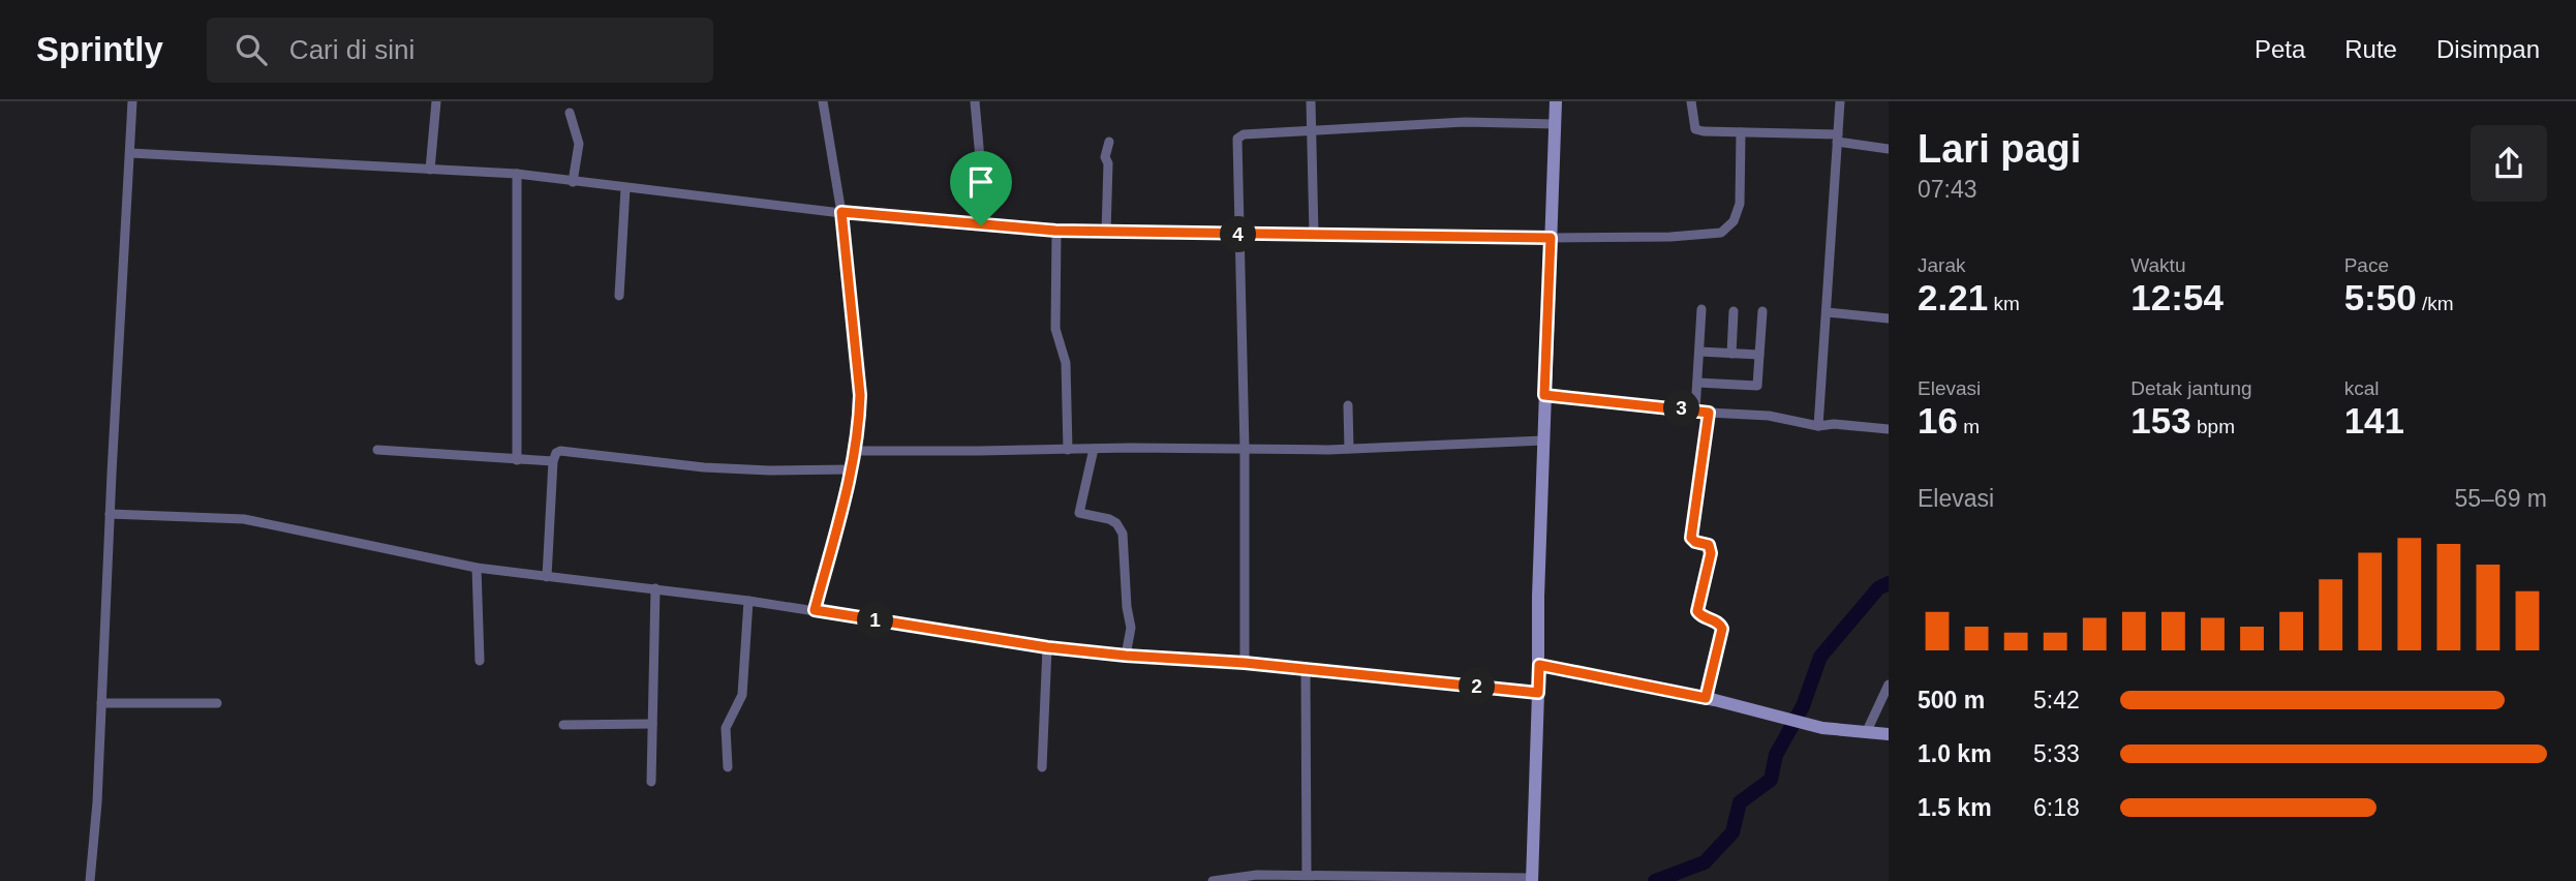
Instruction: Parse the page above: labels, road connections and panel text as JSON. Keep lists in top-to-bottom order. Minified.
{"page":{"header":"Sprintly","search":"Cari di sini","nav":["Peta","Rute","Disimpan"],"heading":["Lari pagi","07:43"],"pins":["4","3","1","2"],"stats":[["Jarak","2.21 km"],["Waktu","12:54"],["Pace","5:50 /km"],["Elevasi","16 m"],["Detak jantung","153 bpm"],["kcal","141"]],"chart":["Elevasi","55–69 m"],"list":[{"name":"500 m","note":"5:42"},{"name":"1.0 km","note":"5:33"},{"name":"1.5 km","note":"6:18"}]}}
